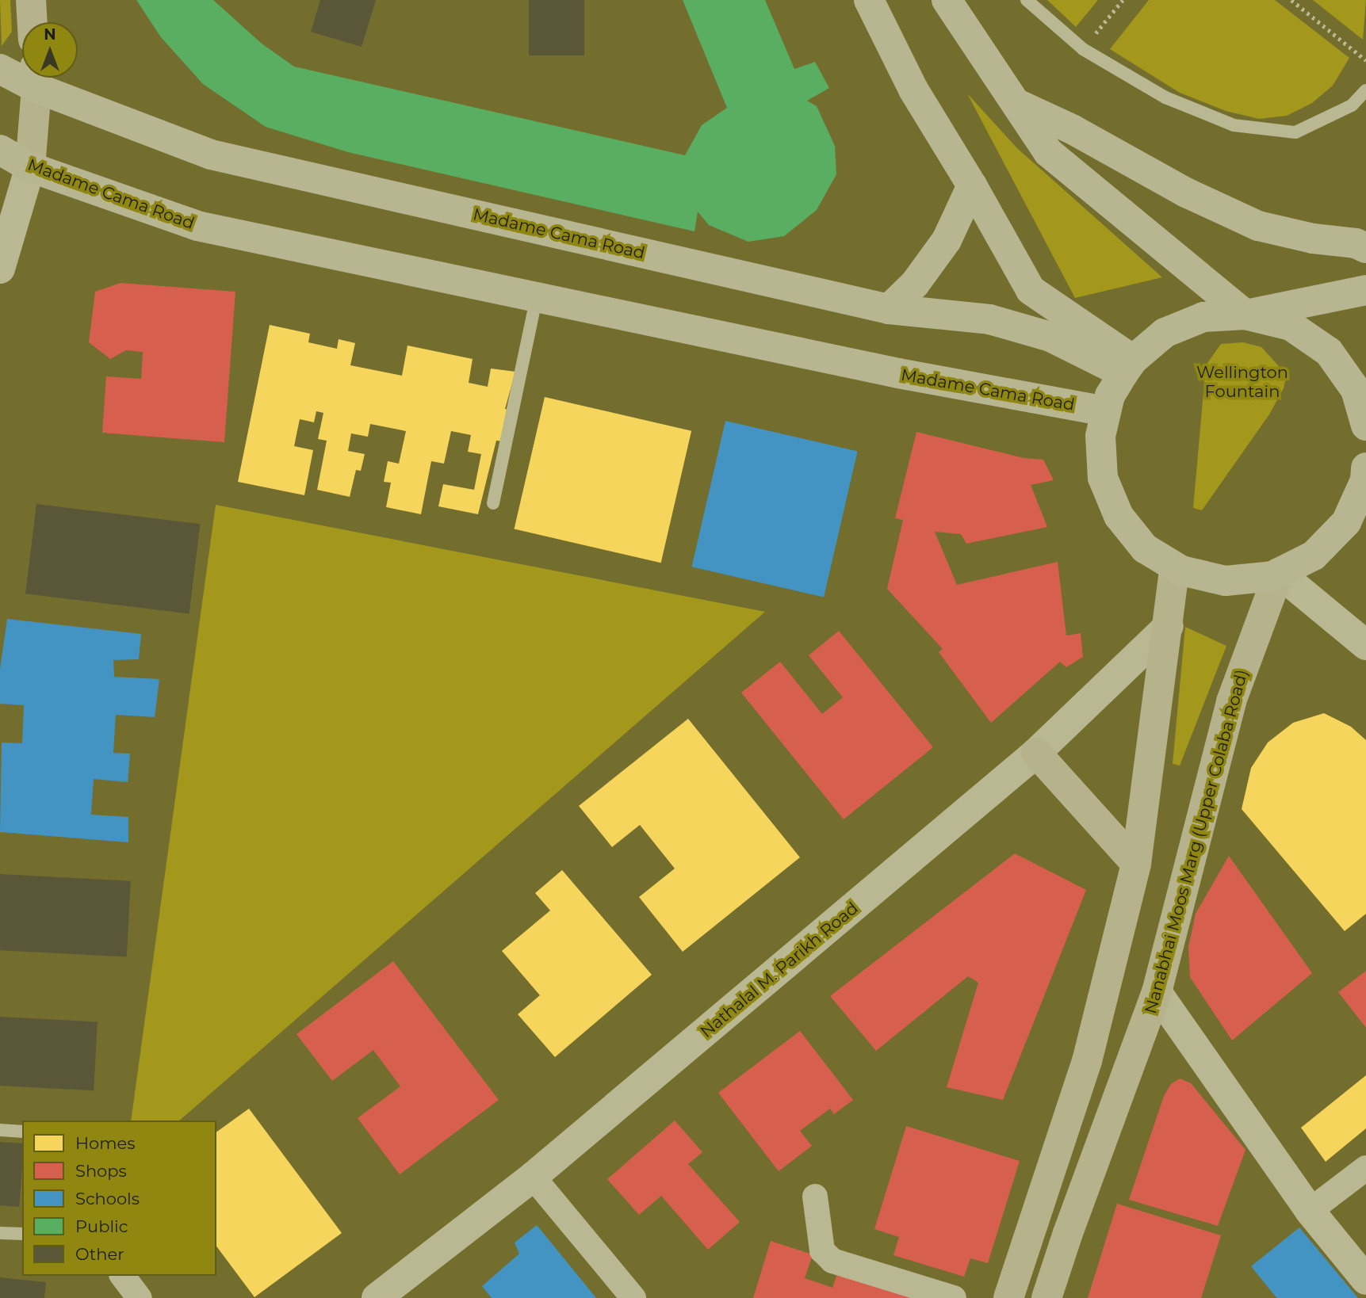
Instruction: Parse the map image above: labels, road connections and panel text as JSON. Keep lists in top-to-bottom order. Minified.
{"streets":{"main road":["Madame Cama Road","Nanabhai Moos Marg (Upper Colaba Road)"],"street":["Nathalal M. Parikh Road"]},"parks":["Wellington Fountain"],"legend":["Homes","Shops","Schools","Public","Other"],"north":"top"}
